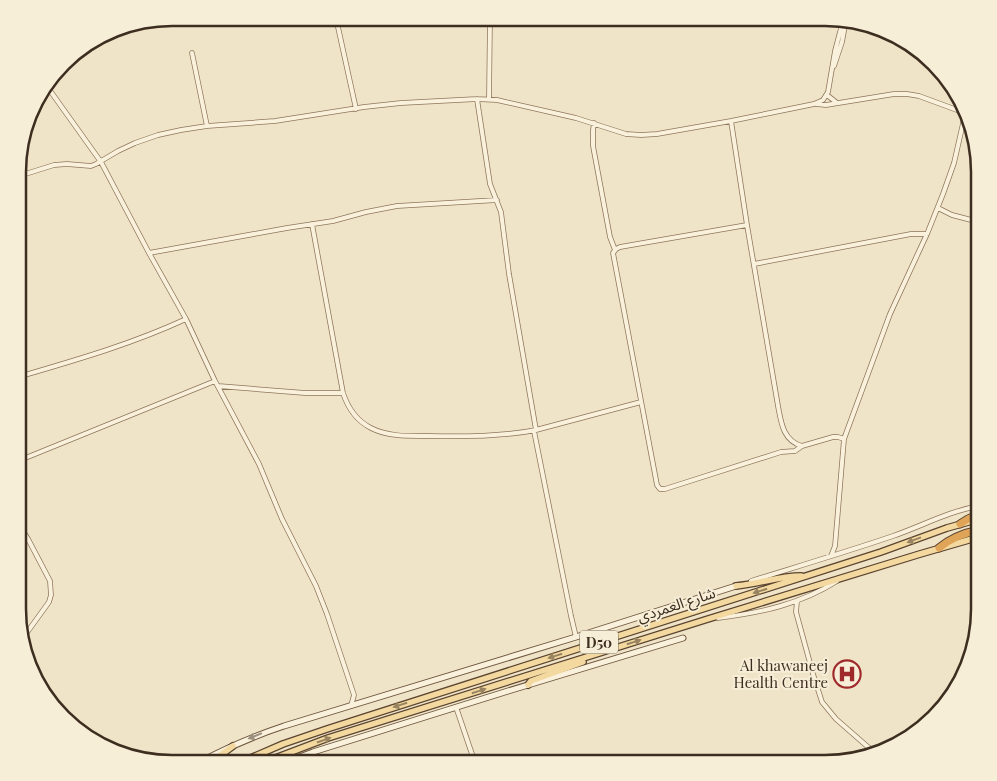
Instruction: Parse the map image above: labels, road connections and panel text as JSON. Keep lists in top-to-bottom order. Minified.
{"streets":{"main road":["شارع العمردي","D50"]},"places":{"hospital":["Al khawaneej Health Centre"]}}
